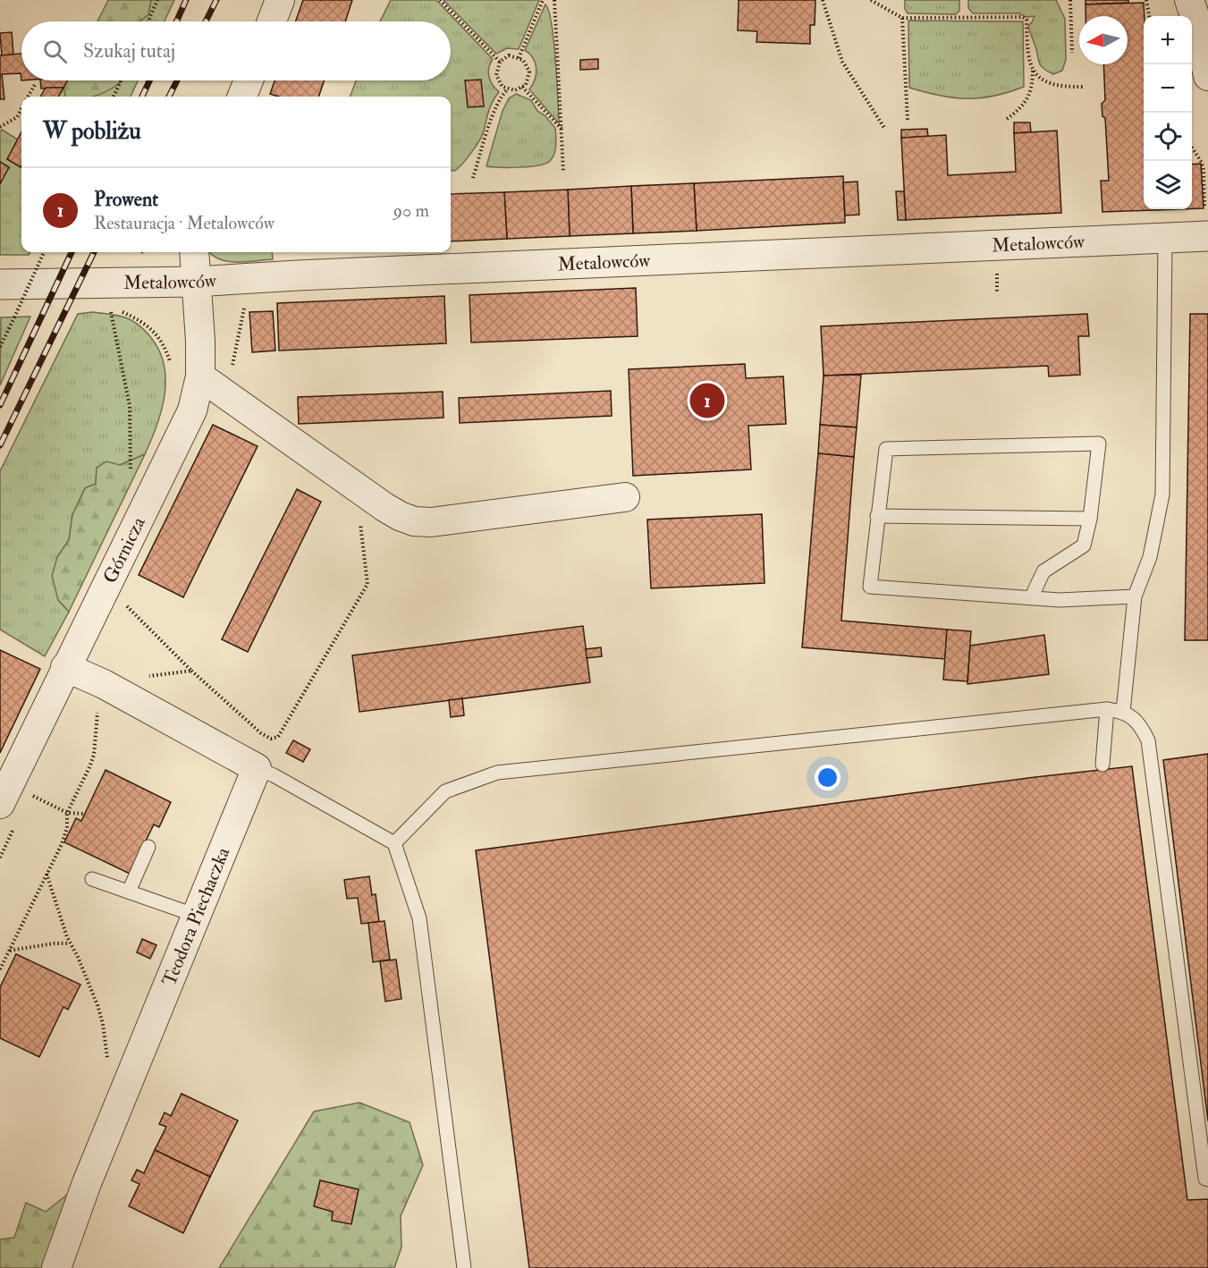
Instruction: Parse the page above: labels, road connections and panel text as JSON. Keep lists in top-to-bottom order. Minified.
{"streets":{"street":["Metalowców","Górnicza","Teodora Piechaczka"]},"crossings":[["Metalowców","Górnicza"]],"north":"left","page":{"map_buttons":["+","−"],"search":"Szukaj tutaj","heading":"W pobliżu","list":[{"mark":"1","name":"Prowent","note":"Restauracja · Metalowców","value":"90 m"}],"pins":"1"}}
